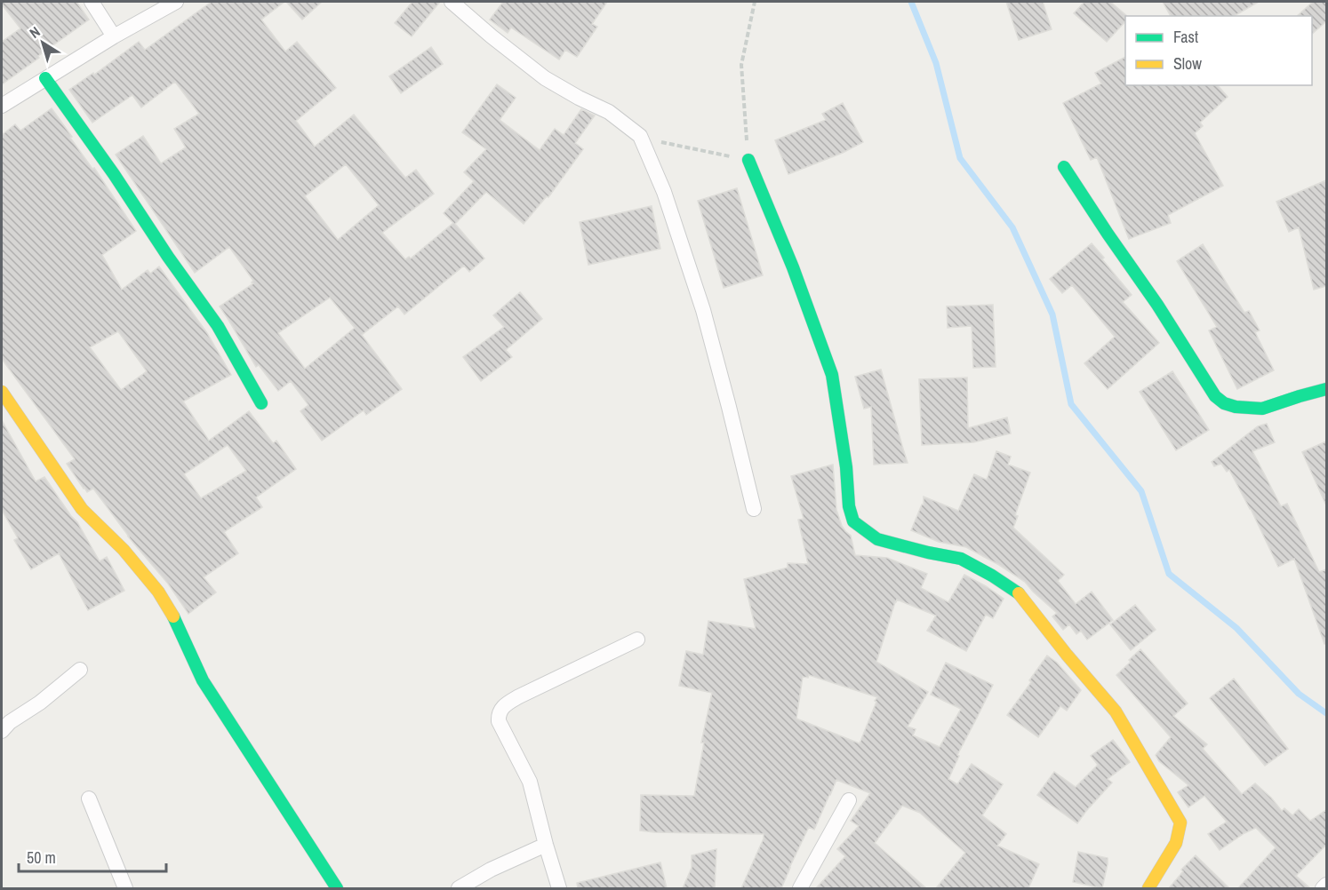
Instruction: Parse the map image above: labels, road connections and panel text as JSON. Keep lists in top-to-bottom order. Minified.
{"legend":["Fast","Slow"],"scale_bar":"50 m","north":"top left"}
